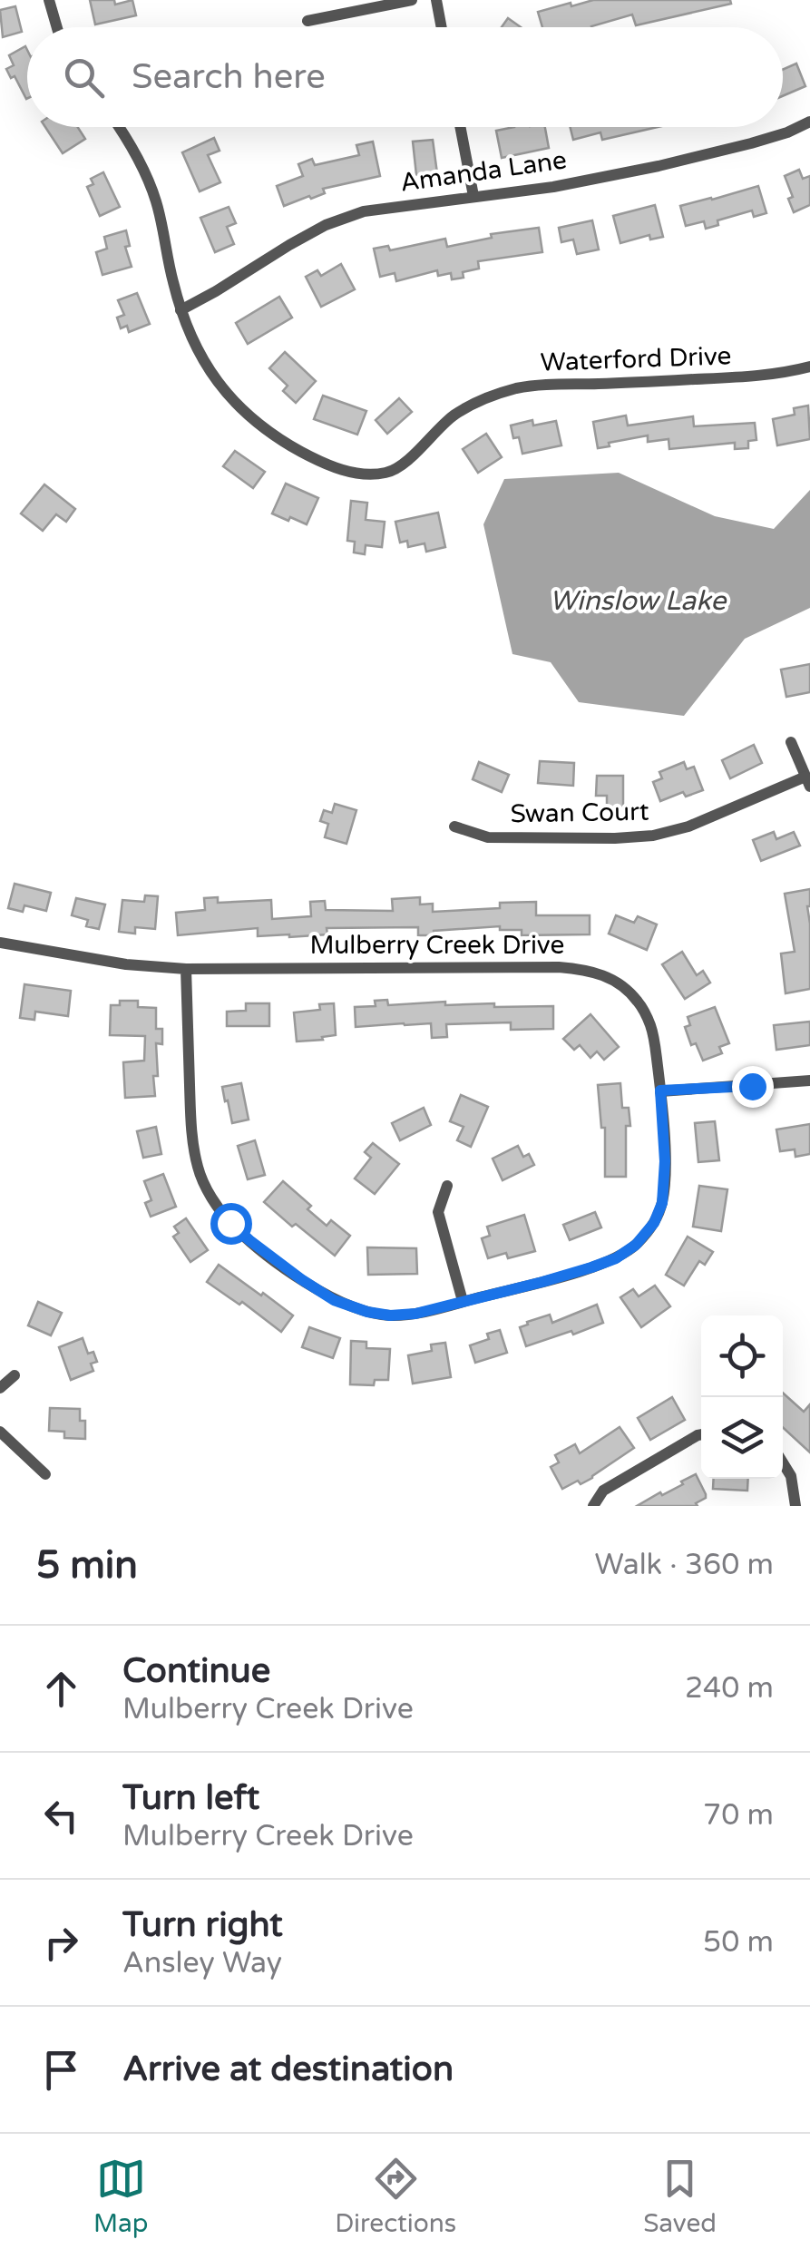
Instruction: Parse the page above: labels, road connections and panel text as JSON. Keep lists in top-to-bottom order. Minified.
{"streets":{"street":["Amanda Lane","Waterford Drive","Swan Court","Mulberry Creek Drive"]},"crossings":[["Amanda Lane","Waterford Drive"]],"water":["Winslow Lake"],"page":{"search":"Search here","heading":["5 min","Walk · 360 m"],"list":[["Continue","Mulberry Creek Drive","240 m"],["Turn left","Mulberry Creek Drive","70 m"],["Turn right","Ansley Way","50 m"],"Arrive at destination"],"nav":["Map","Directions","Saved"]}}
